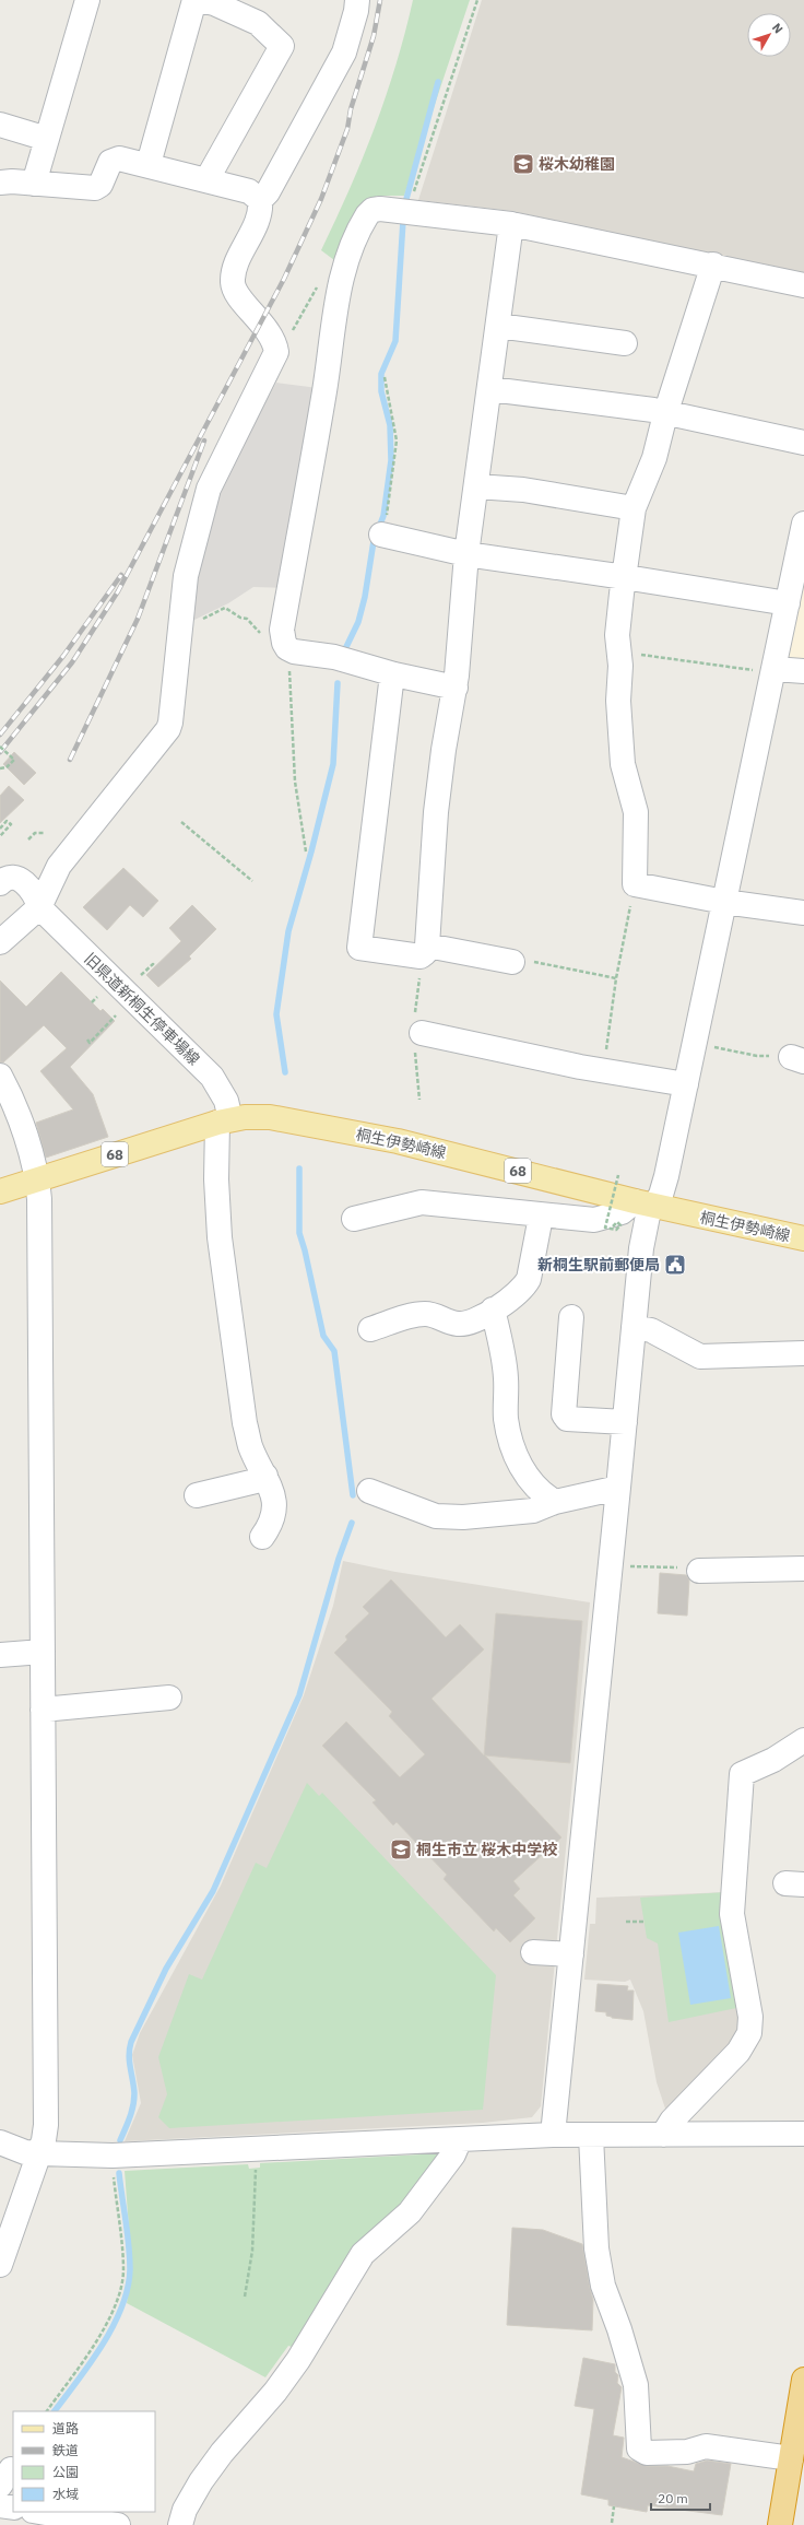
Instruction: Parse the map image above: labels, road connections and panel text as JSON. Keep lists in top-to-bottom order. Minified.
{"streets":{"main road":["桐生伊勢崎線","68"],"street":["旧県道新桐生停車場線"]},"crossings":[["旧県道新桐生停車場線","桐生伊勢崎線"]],"places":{"school or university":["桜木幼稚園","桐生市立 桜木中学校"],"public building":["新桐生駅前郵便局"]},"legend":["道路","鉄道","公園","水域"],"scale_bar":"20 m","north":"top right"}
